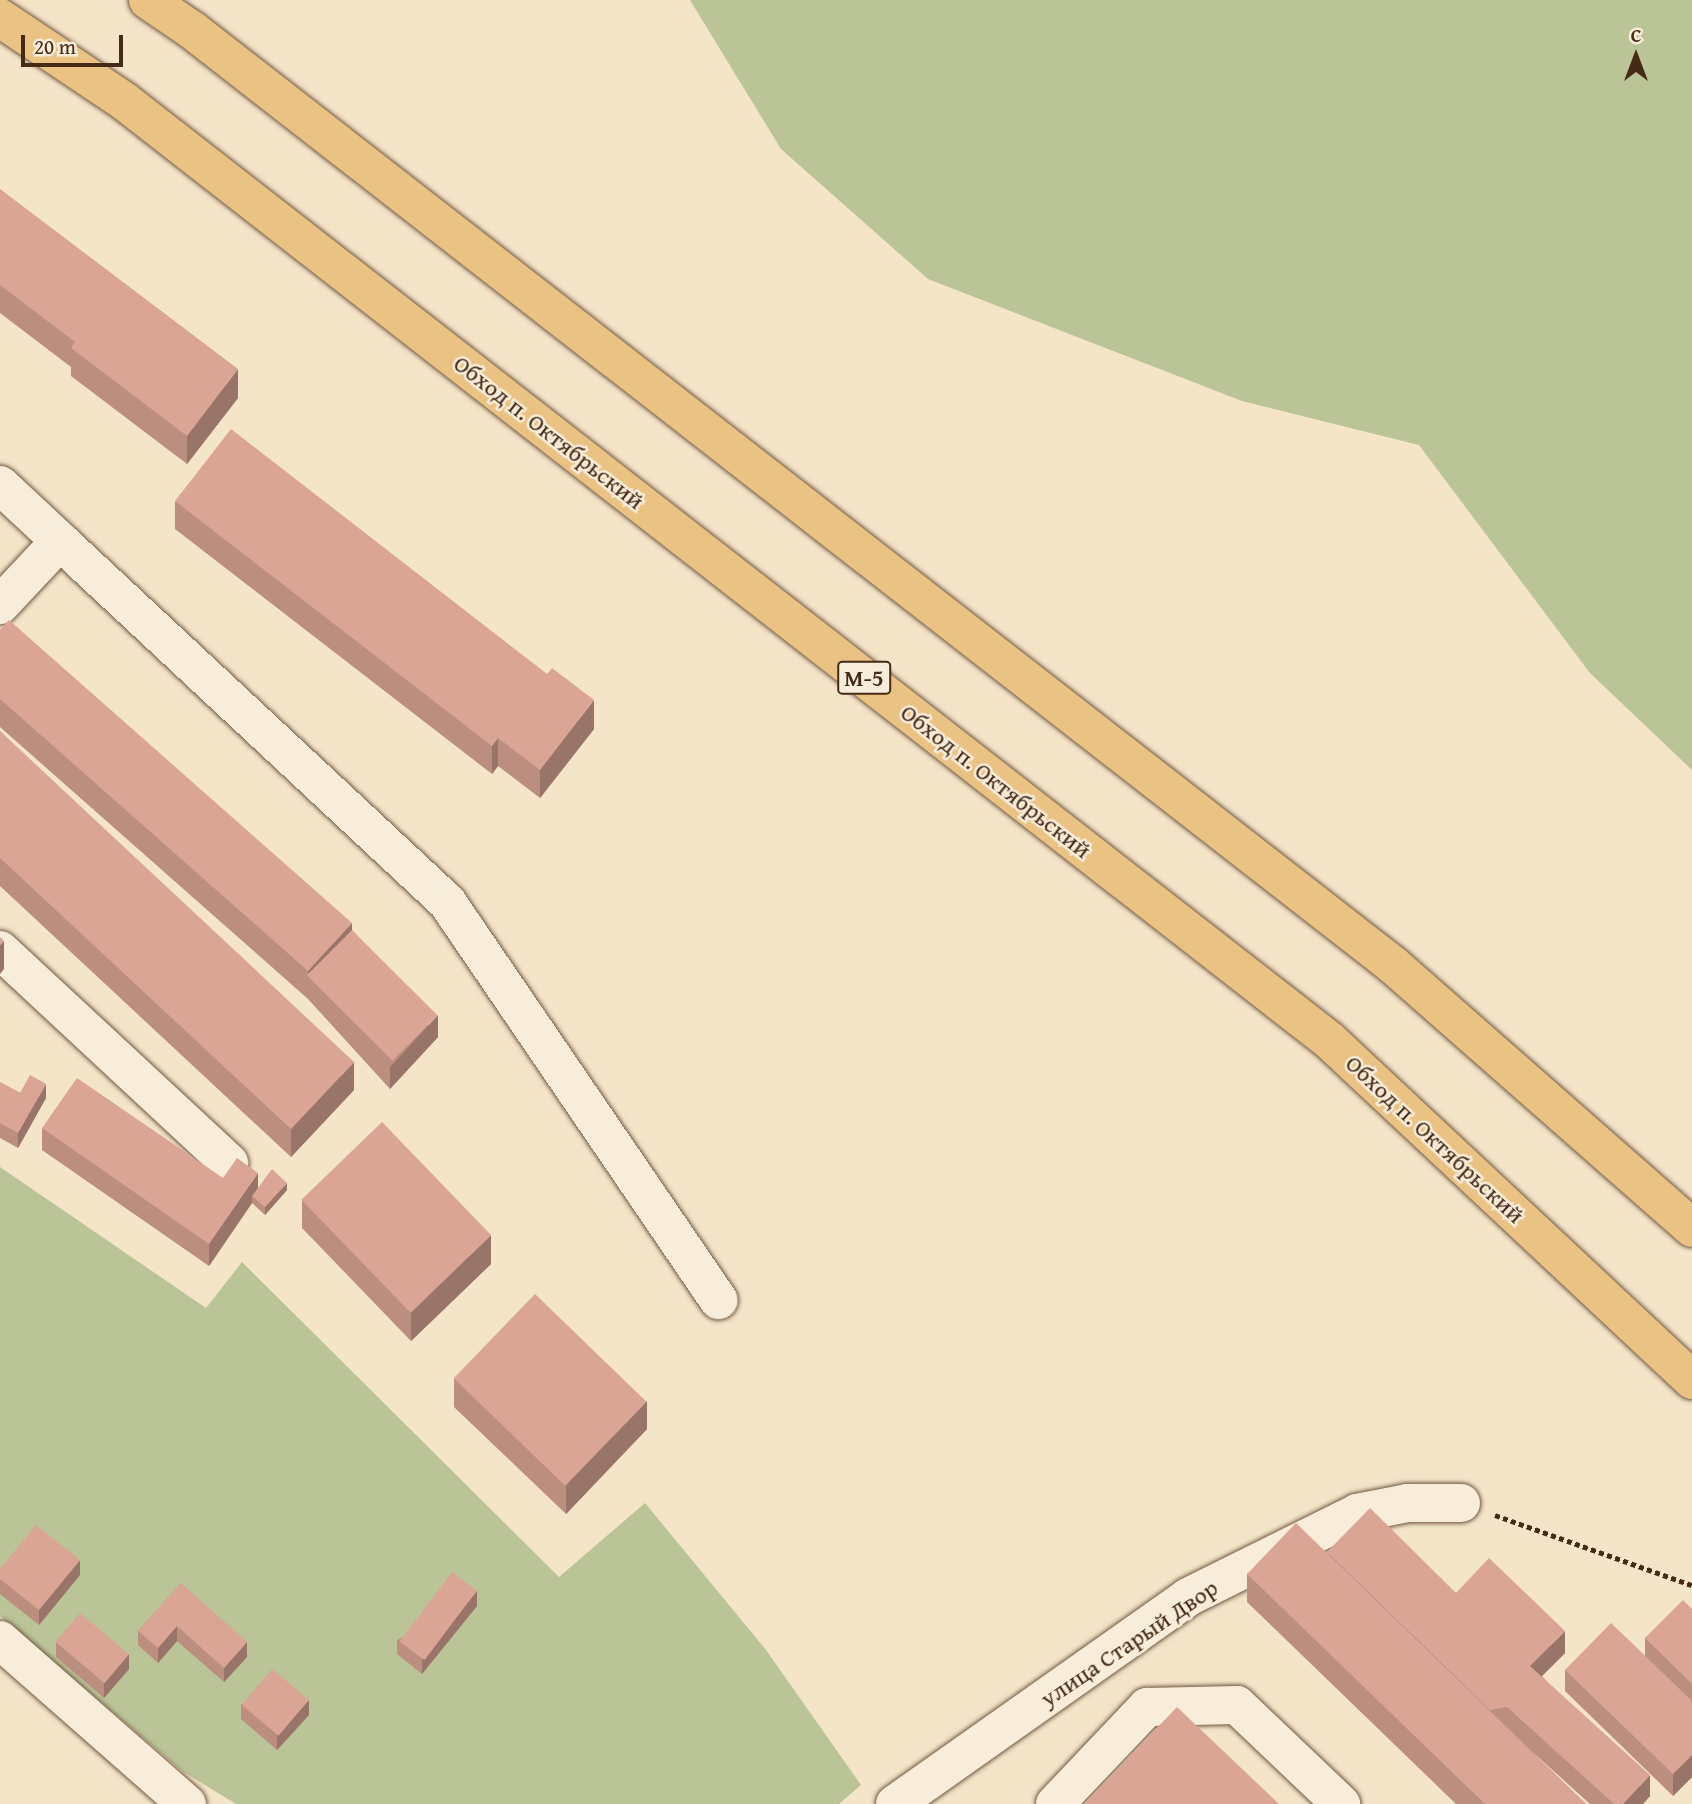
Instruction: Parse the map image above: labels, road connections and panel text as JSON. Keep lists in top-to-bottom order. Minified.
{"streets":{"highway":["Обход п. Октябрьский","М-5"],"street":["улица Старый Двор"]},"scale_bar":"20 m","north":"top"}
